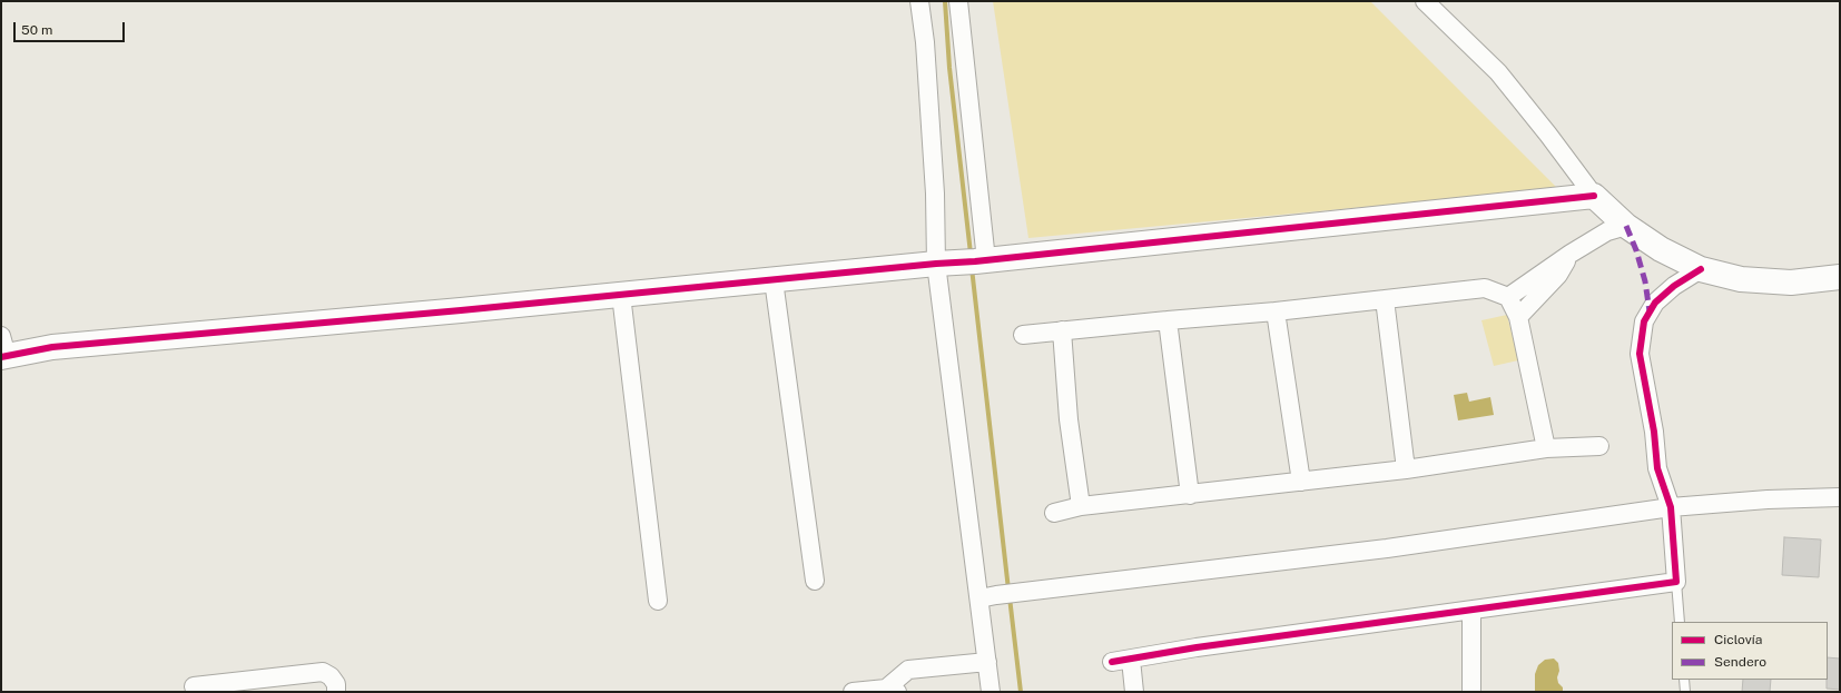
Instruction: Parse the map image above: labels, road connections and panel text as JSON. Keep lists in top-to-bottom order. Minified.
{"legend":["Ciclovía","Sendero"],"scale_bar":"50 m"}
